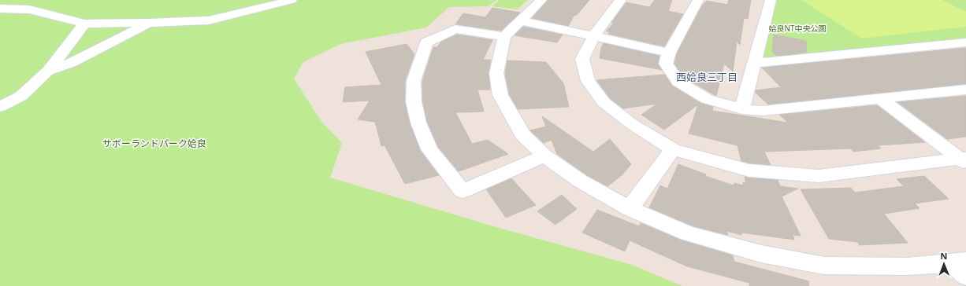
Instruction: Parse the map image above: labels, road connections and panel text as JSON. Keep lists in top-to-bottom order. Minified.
{"districts":["西姶良三丁目"],"parks":["姶良NT中央公園","サボーランドパーク姶良"],"north":"top"}
